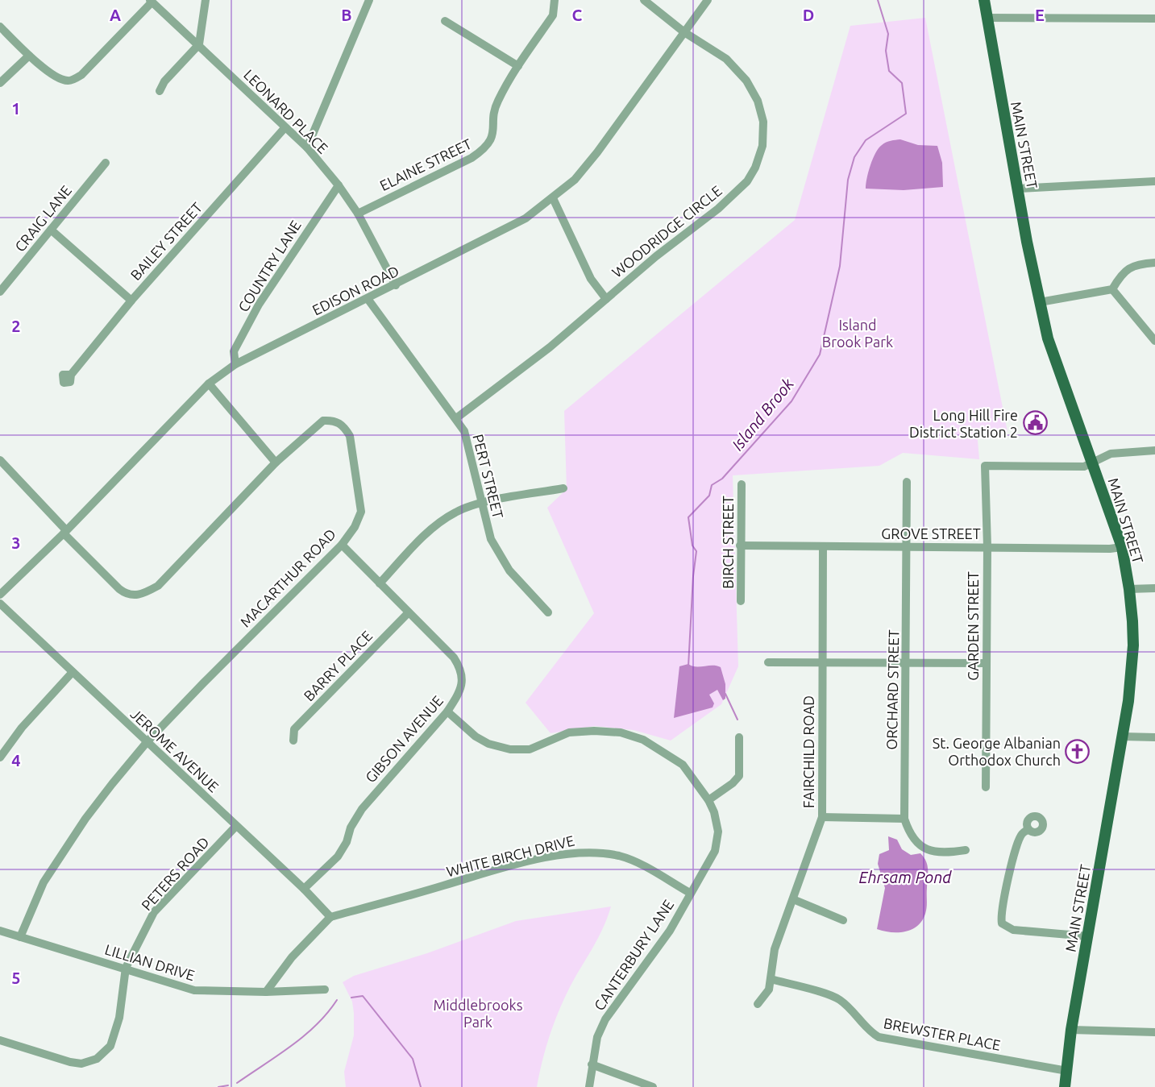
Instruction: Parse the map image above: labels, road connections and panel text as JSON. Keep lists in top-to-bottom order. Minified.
{"streets":{"main road":["MAIN STREET"],"street":["LEONARD PLACE","ELAINE STREET","CRAIG LANE","WOODRIDGE CIRCLE","BAILEY STREET","COUNTRY LANE","EDISON ROAD","PERT STREET","GROVE STREET","BIRCH STREET","MACARTHUR ROAD","GARDEN STREET","BARRY PLACE","ORCHARD STREET","GIBSON AVENUE","JEROME AVENUE","FAIRCHILD ROAD","WHITE BIRCH DRIVE","PETERS ROAD","CANTERBURY LANE","LILLIAN DRIVE","BREWSTER PLACE"]},"crossings":[["LEONARD PLACE","ELAINE STREET"],["LEONARD PLACE","BAILEY STREET"],["LEONARD PLACE","COUNTRY LANE"],["LEONARD PLACE","EDISON ROAD"],["MAIN STREET","GROVE STREET"],["MAIN STREET","GARDEN STREET"],["MAIN STREET","BREWSTER PLACE"],["WOODRIDGE CIRCLE","EDISON ROAD"],["WOODRIDGE CIRCLE","PERT STREET"],["COUNTRY LANE","EDISON ROAD"],["EDISON ROAD","PERT STREET"],["EDISON ROAD","MACARTHUR ROAD"],["GROVE STREET","BIRCH STREET"],["GROVE STREET","GARDEN STREET"],["GROVE STREET","ORCHARD STREET"],["GROVE STREET","FAIRCHILD ROAD"],["MACARTHUR ROAD","GIBSON AVENUE"],["MACARTHUR ROAD","JEROME AVENUE"],["MACARTHUR ROAD","LILLIAN DRIVE"],["BARRY PLACE","GIBSON AVENUE"],["GIBSON AVENUE","JEROME AVENUE"],["GIBSON AVENUE","CANTERBURY LANE"],["JEROME AVENUE","WHITE BIRCH DRIVE"],["JEROME AVENUE","PETERS ROAD"],["FAIRCHILD ROAD","BREWSTER PLACE"],["WHITE BIRCH DRIVE","CANTERBURY LANE"],["PETERS ROAD","LILLIAN DRIVE"]],"water":["Island Brook","Ehrsam Pond"],"parks":["Island Brook Park","Middlebrooks Park"],"places":{"public building":["Long Hill Fire District Station 2"],"church":["St. George Albanian Orthodox Church"]},"grid":{"columns":["A","B","C","D","E"],"rows":["1","2","3","4","5"]}}
